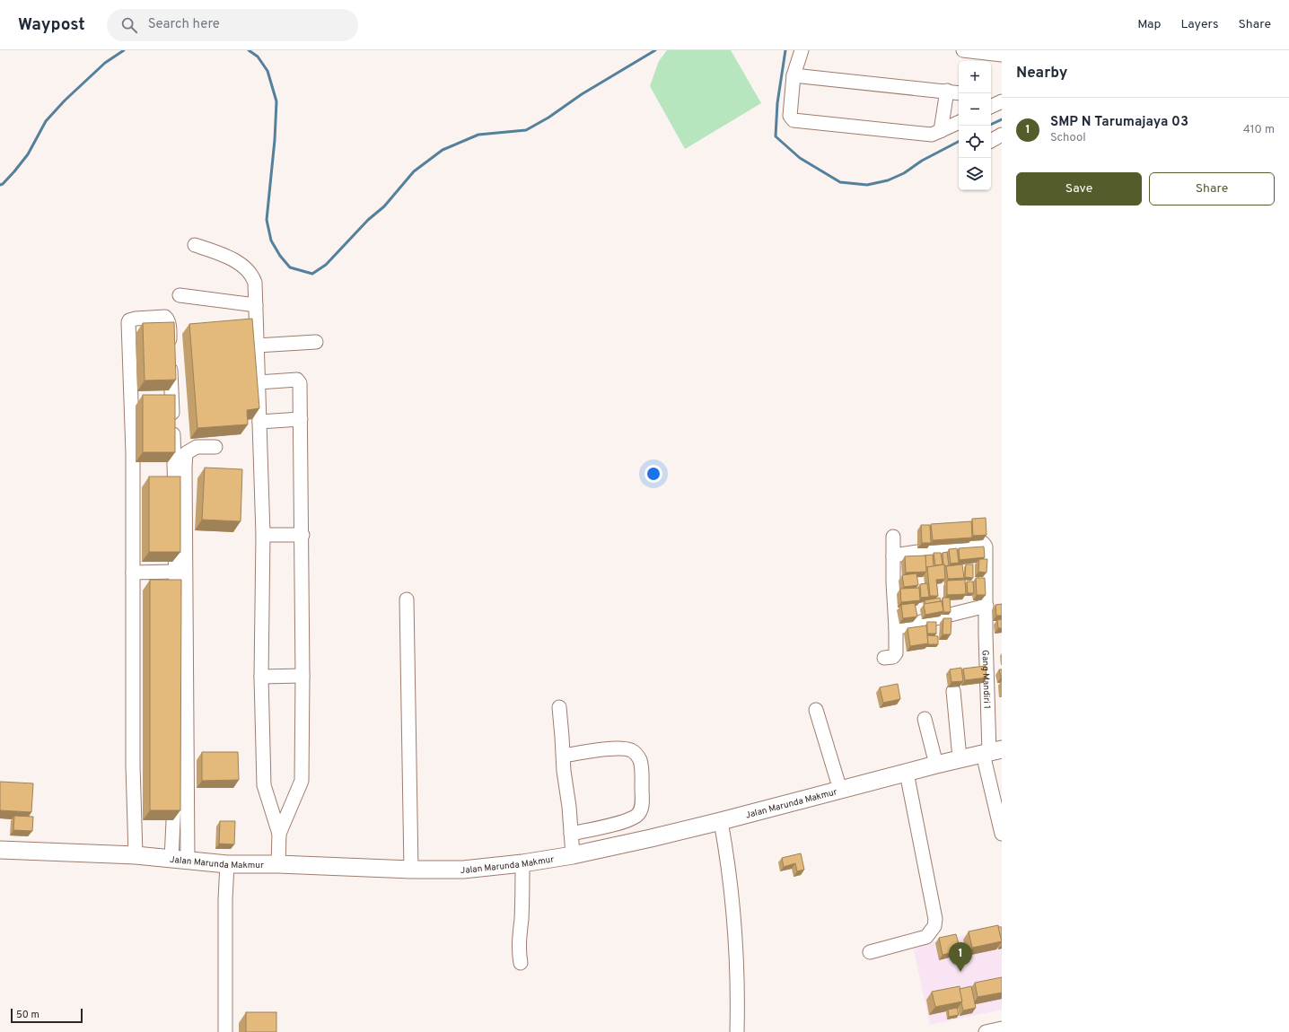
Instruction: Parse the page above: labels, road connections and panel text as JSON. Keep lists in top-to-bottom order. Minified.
{"streets":{"main road":["Jalan Marunda Makmur"],"street":["Gang Mandiri 1"]},"crossings":[["Gang Mandiri 1","Jalan Marunda Makmur"]],"scale_bar":"50 m","page":{"header":"Waypost","search":"Search here","nav":["Map","Layers","Share"],"heading":"Nearby","map_buttons":["+","−"],"list":[{"mark":"1","name":"SMP N Tarumajaya 03","note":"School","value":"410 m"}],"buttons":["Save","Share"],"pins":"1","scale":"50 m"}}
